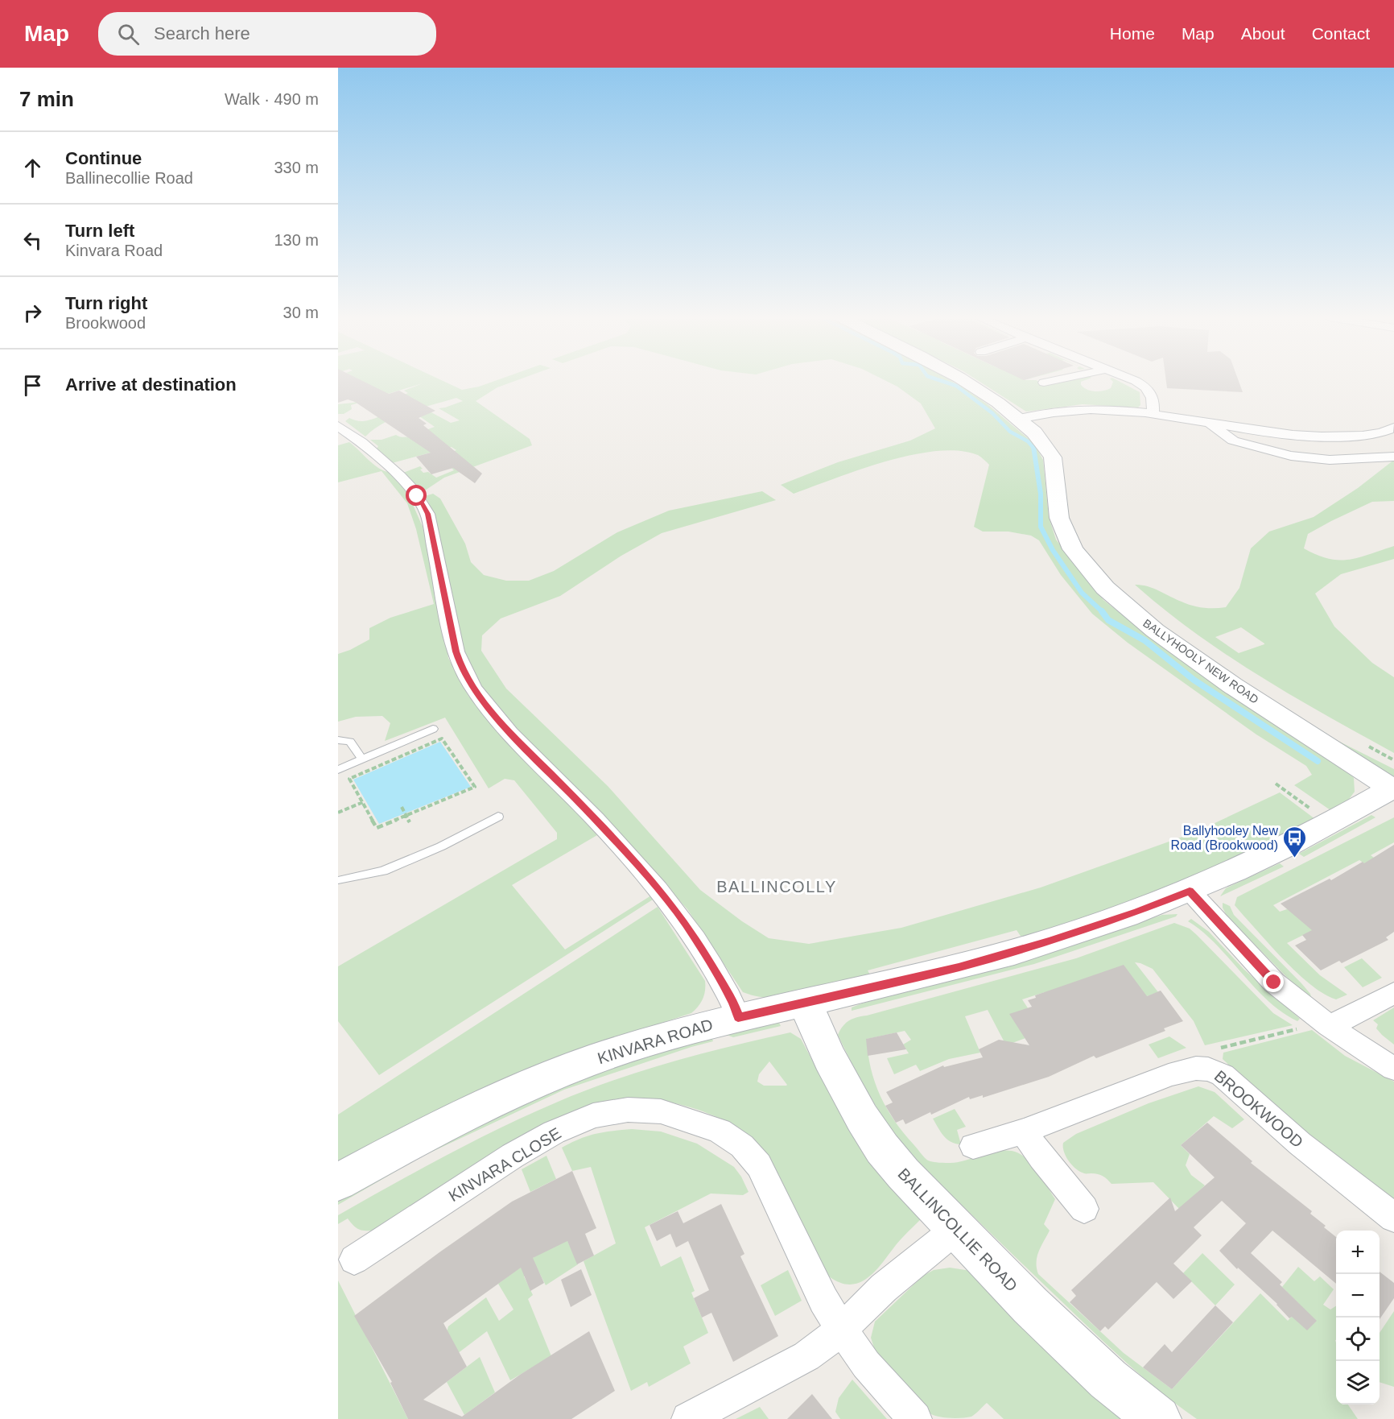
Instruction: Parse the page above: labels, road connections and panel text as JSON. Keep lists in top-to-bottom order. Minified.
{"streets":{"main road":["BALLYHOOLY NEW ROAD","KINVARA ROAD","BALLINCOLLIE ROAD"],"street":["BROOKWOOD","KINVARA CLOSE"]},"crossings":[["BALLYHOOLY NEW ROAD","KINVARA ROAD"],["KINVARA ROAD","BALLINCOLLIE ROAD"]],"districts":["BALLINCOLLY"],"places":{"bus stop":["Ballyhooley New Road (Brookwood)"]},"page":{"header":"Map","search":"Search here","nav":["Home","Map","About","Contact"],"heading":["7 min","Walk · 490 m"],"list":[["Continue","Ballinecollie Road","330 m"],["Turn left","Kinvara Road","130 m"],["Turn right","Brookwood","30 m"],"Arrive at destination"],"map_buttons":["+","−"]}}
